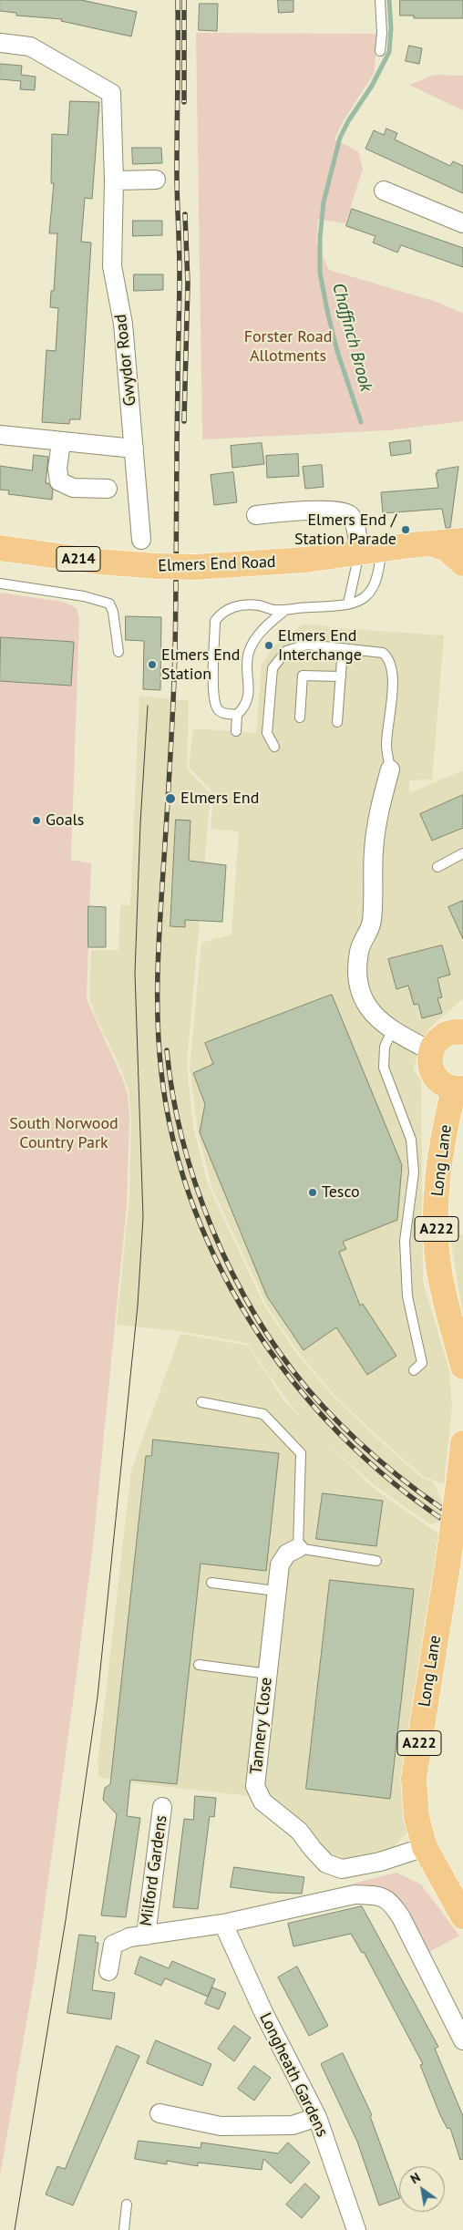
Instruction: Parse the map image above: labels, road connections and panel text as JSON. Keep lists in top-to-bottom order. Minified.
{"streets":{"main road":["A214","Elmers End Road","Long Lane","A222"],"street":["Gwydor Road","Tannery Close","Milford Gardens","Longheath Gardens"]},"crossings":[["Long Lane","Tannery Close"]],"water":["Chaffinch Brook"],"parks":["Forster Road Allotments","South Norwood Country Park"],"places":["Elmers End / Station Parade","Elmers End Interchange","Elmers End Station","Elmers End","Goals","Tesco"],"north":"top left"}
